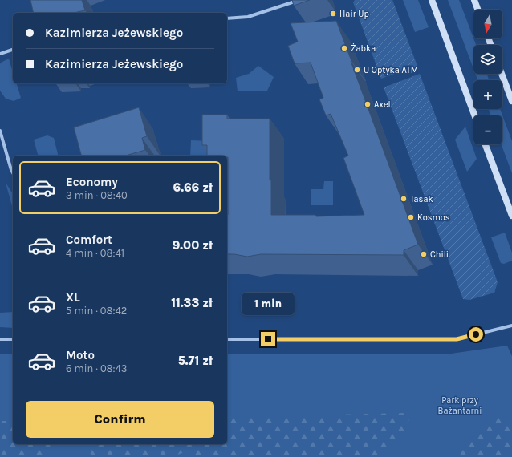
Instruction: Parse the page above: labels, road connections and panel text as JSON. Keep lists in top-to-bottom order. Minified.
{"parks":["Park przy Bażantarni"],"places":["Hair Up","Żabka","U Optyka ATM","Axel","Tasak","Kosmos","Chili"],"north":"bottom","page":{"map_buttons":["+","−"],"banner":["Kazimierza Jeżewskiego","Kazimierza Jeżewskiego"],"list":[{"name":"Economy","note":"3 min · 08:40","value":"6.66 zł"},{"name":"Comfort","note":"4 min · 08:41","value":"9.00 zł"},{"name":"XL","note":"5 min · 08:42","value":"11.33 zł"},{"name":"Moto","note":"6 min · 08:43","value":"5.71 zł"}],"bubble":"1 min","buttons":"Confirm"}}
